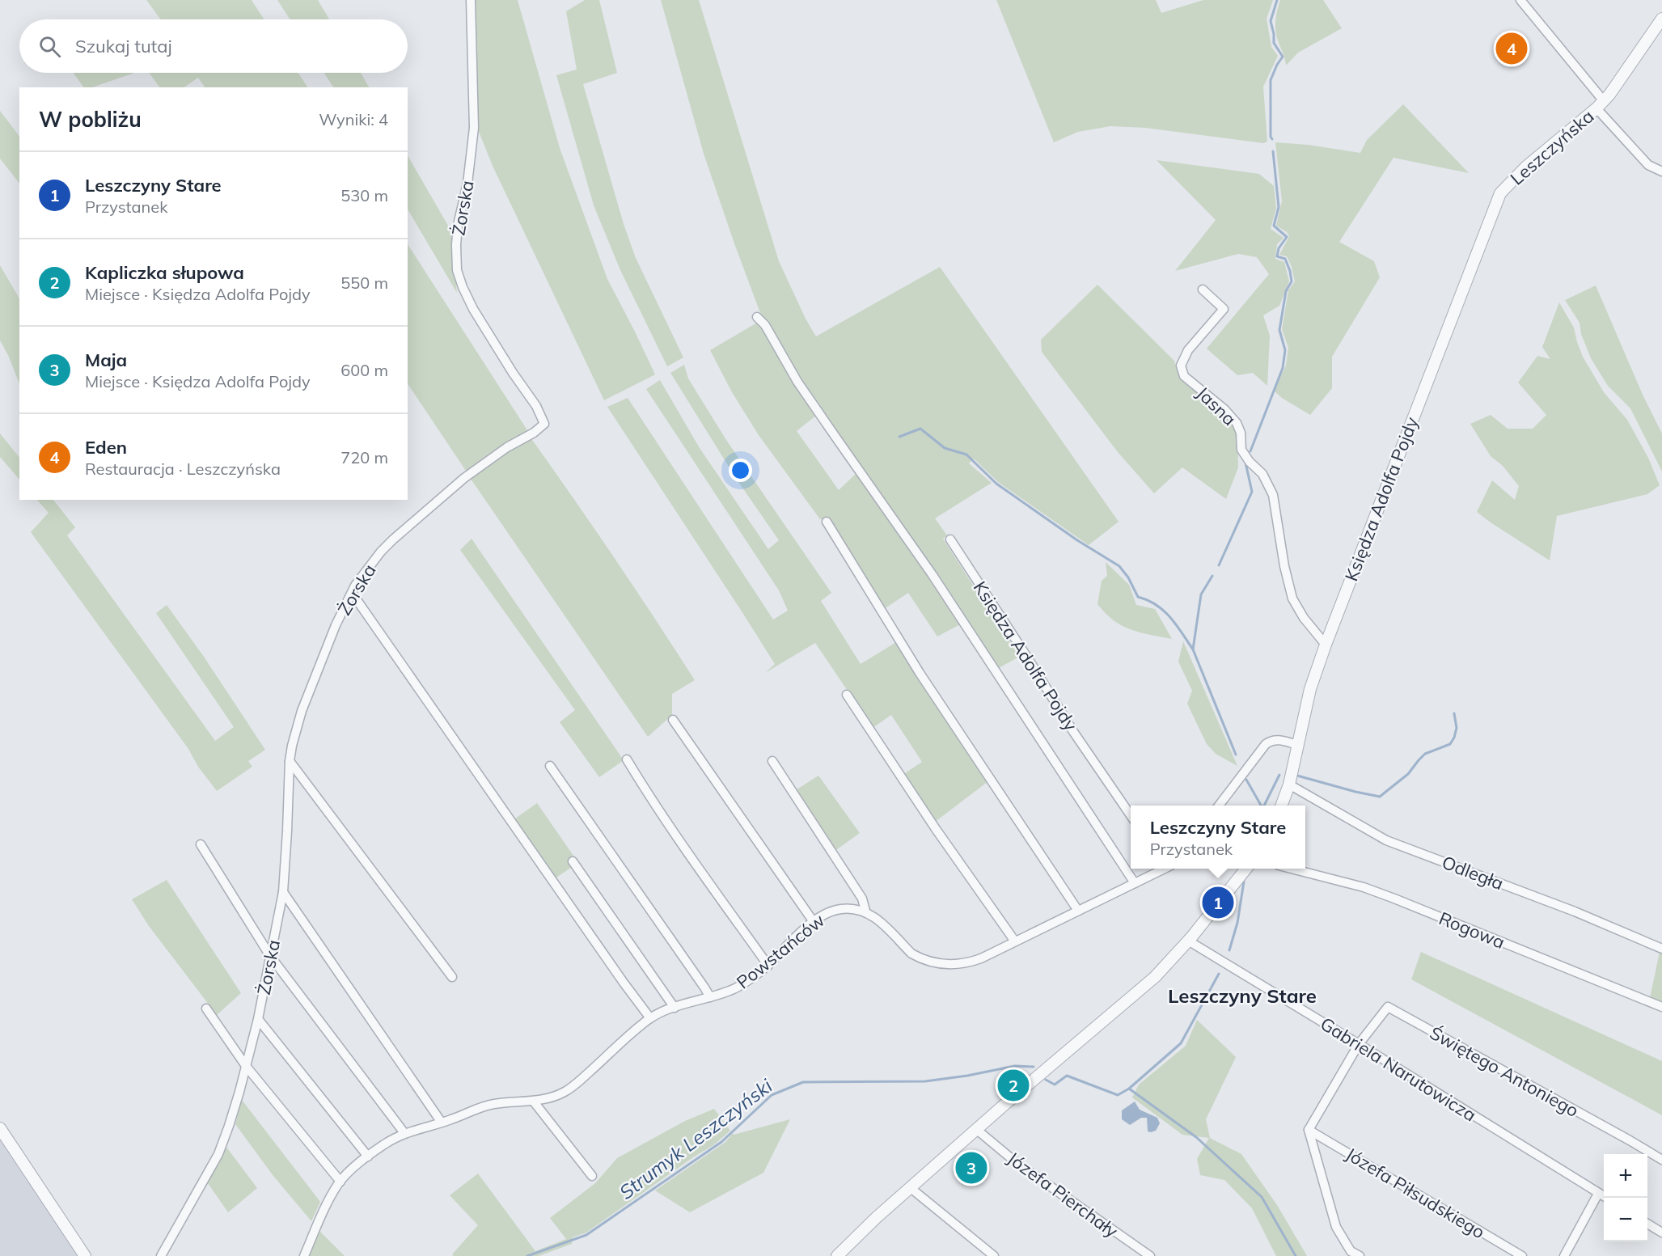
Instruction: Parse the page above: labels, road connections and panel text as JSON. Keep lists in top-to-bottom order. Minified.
{"streets":{"street":["Leszczyńska","Żorska","Jasna","Księdza Adolfa Pojdy","Odległa","Rogowa","Powstańców","Gabriela Narutowicza","Świętego Antoniego","Józefa Piłsudskiego","Józefa Pierchały"]},"crossings":[["Leszczyńska","Księdza Adolfa Pojdy"],["Jasna","Księdza Adolfa Pojdy"],["Księdza Adolfa Pojdy","Odległa"],["Gabriela Narutowicza","Świętego Antoniego"]],"districts":["Leszczyny Stare"],"water":["Strumyk Leszczyński"],"page":{"search":"Szukaj tutaj","pins":["4","1","2","3"],"heading":["W pobliżu","Wyniki: 4"],"list":[{"mark":"1","name":"Leszczyny Stare","note":"Przystanek","value":"530 m"},{"mark":"2","name":"Kapliczka słupowa","note":"Miejsce · Księdza Adolfa Pojdy","value":"550 m"},{"mark":"3","name":"Maja","note":"Miejsce · Księdza Adolfa Pojdy","value":"600 m"},{"mark":"4","name":"Eden","note":"Restauracja · Leszczyńska","value":"720 m"}],"popup":["Leszczyny Stare","Przystanek"],"map_buttons":["+","−"]}}
